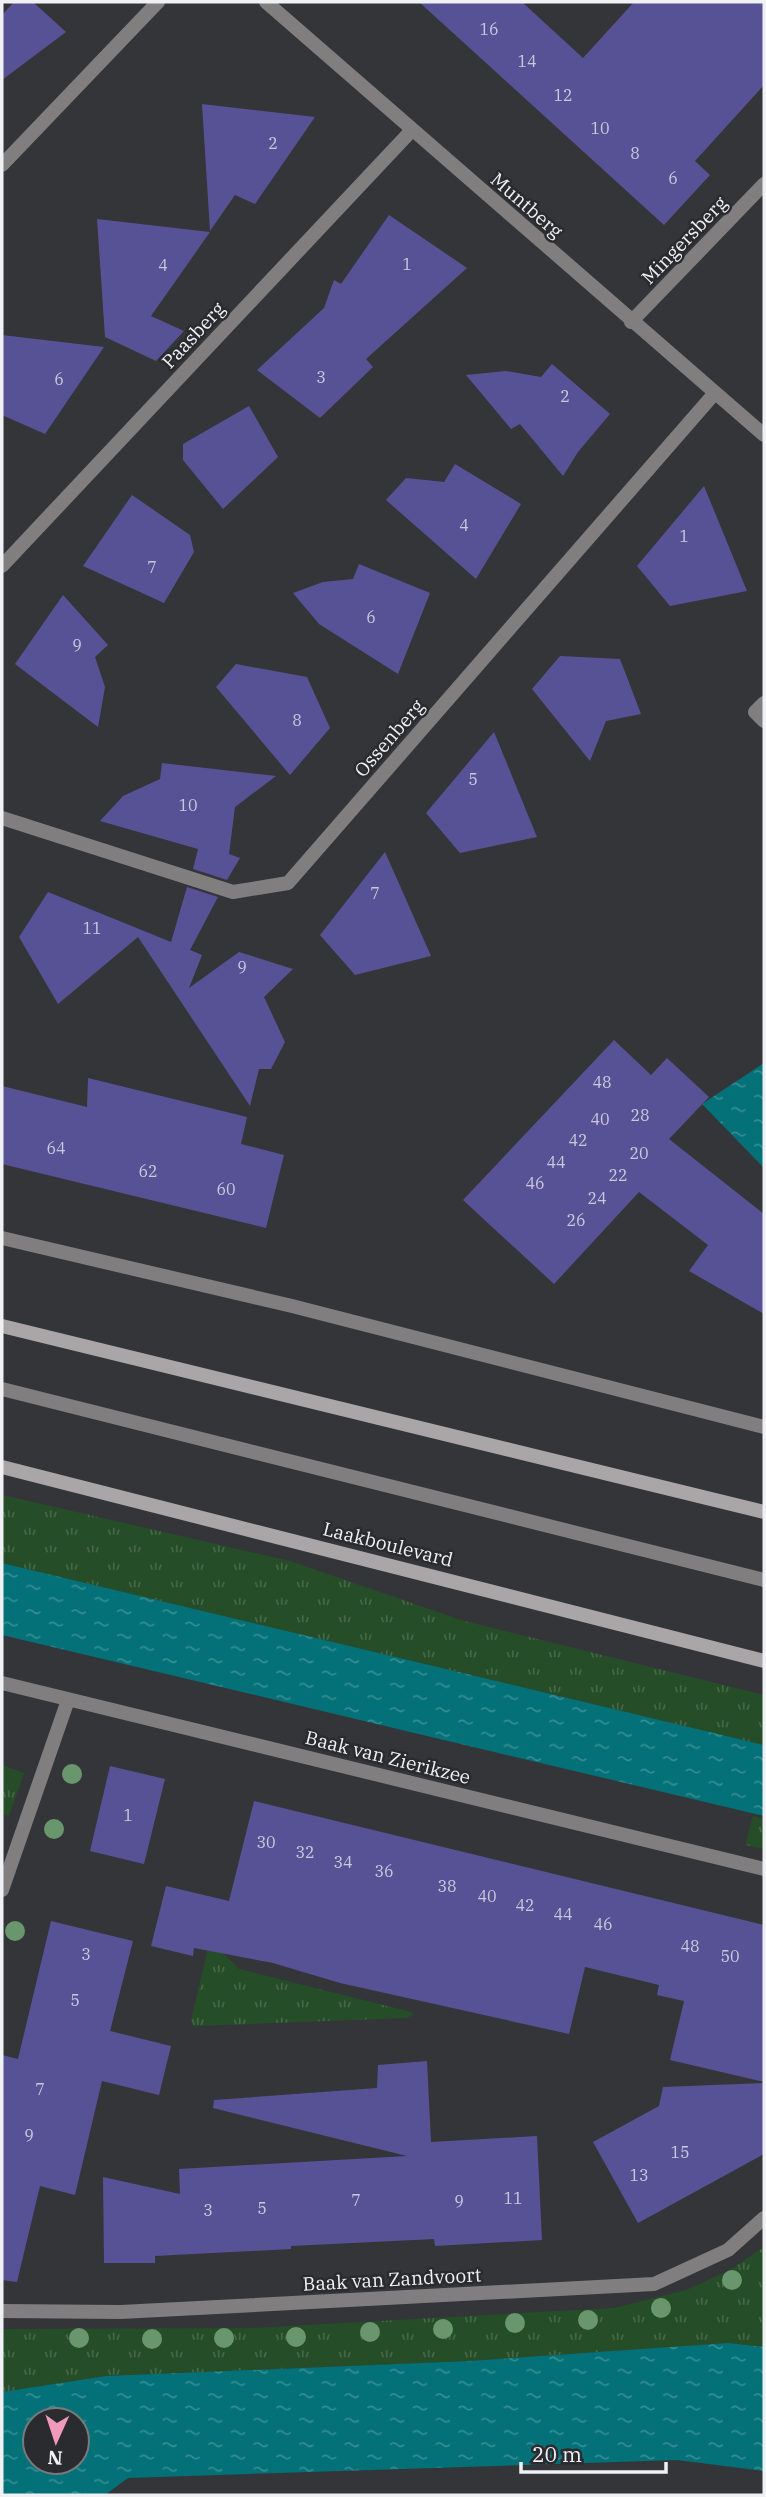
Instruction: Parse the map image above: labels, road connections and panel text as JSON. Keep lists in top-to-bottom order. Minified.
{"streets":{"main road":["Laakboulevard"],"street":["Muntberg","Mingersberg","Paasberg","Ossenberg","Baak van Zierikzee","Baak van Zandvoort"]},"crossings":[["Muntberg","Mingersberg"],["Muntberg","Paasberg"],["Muntberg","Ossenberg"]],"house_numbers":["16","14","12","10","2","8","6","1","4","3","6","2","4","1","7","6","9","8","5","10","7","11","9","48","28","40","42","64","20","44","62","22","46","60","24","26","1","30","32","34","36","38","40","42","44","46","48","3","50","5","7","9","15","13","11","7","9","5","3"],"scale_bar":"20 m","north":"bottom"}
